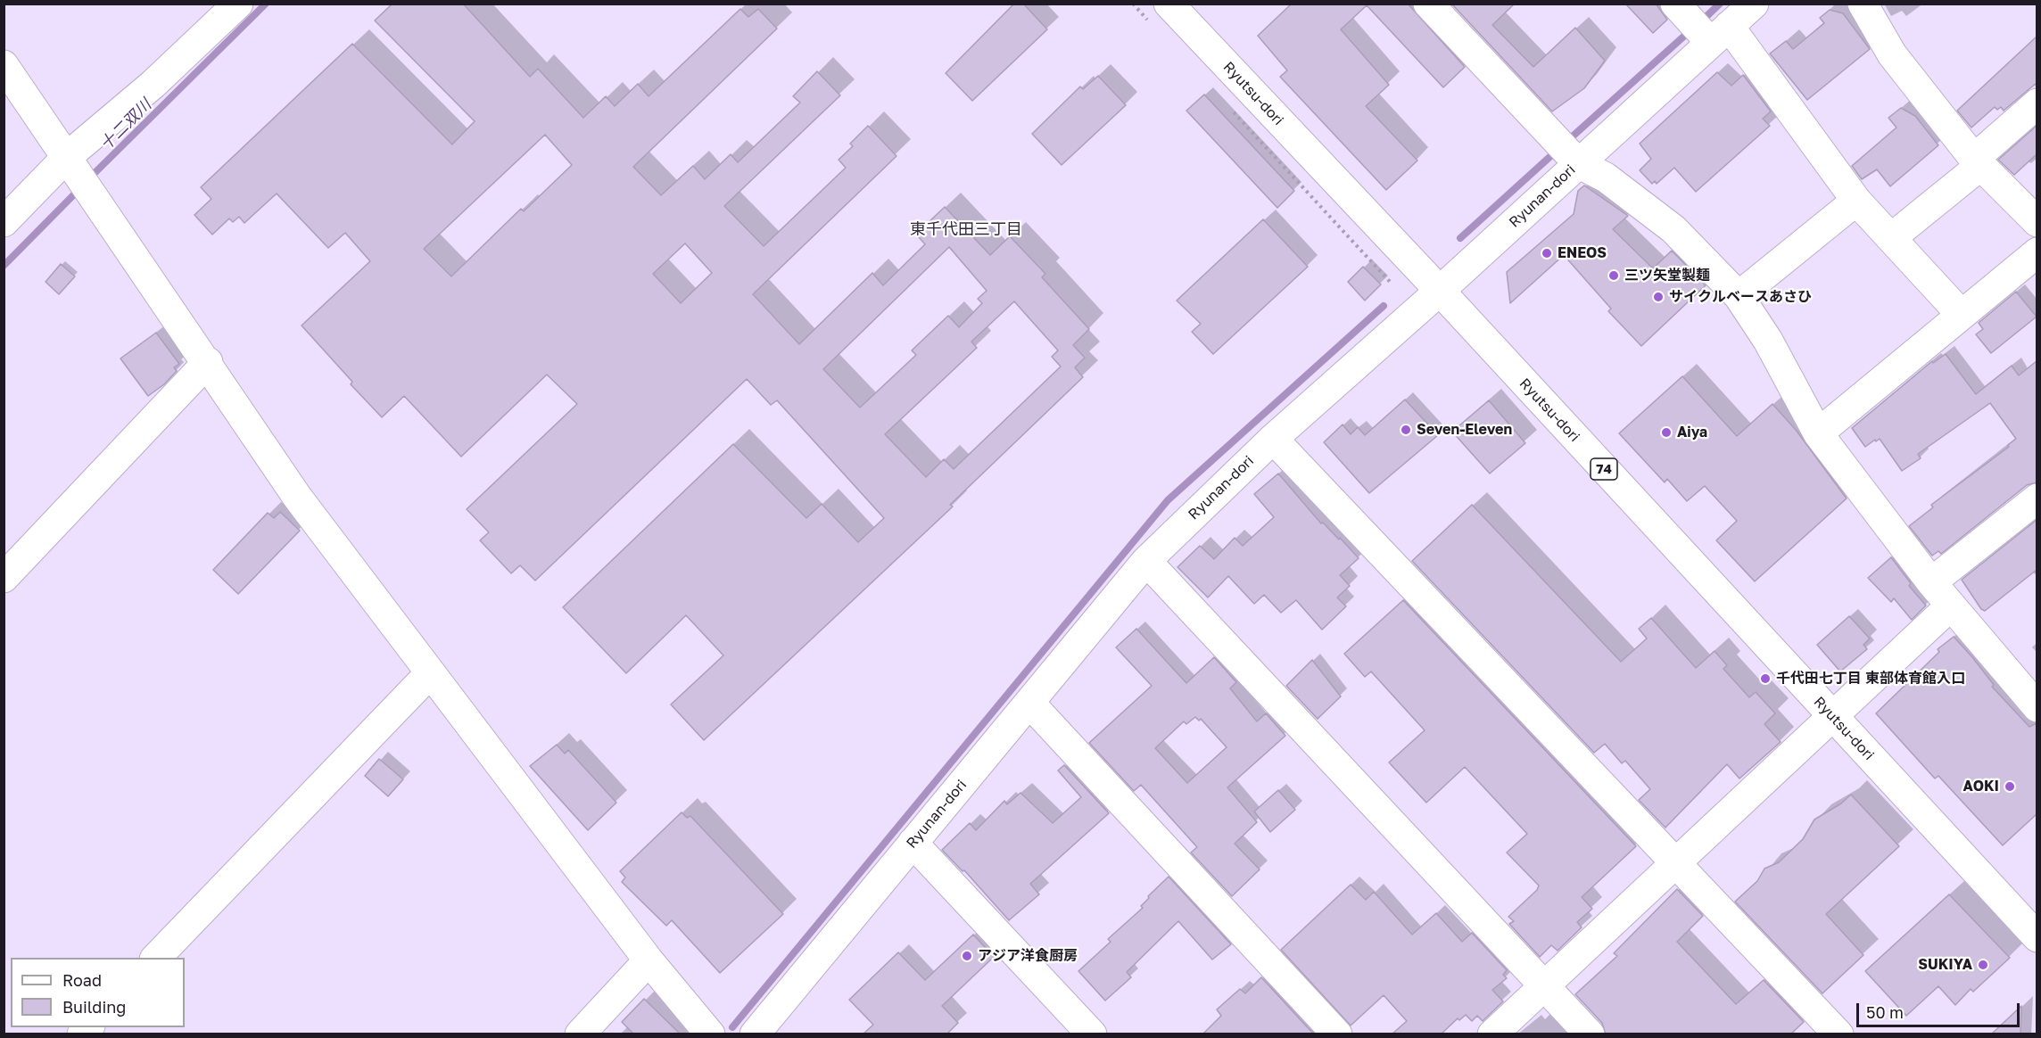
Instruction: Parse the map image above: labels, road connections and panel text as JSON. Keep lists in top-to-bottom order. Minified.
{"streets":{"street":["Ryutsu-dori","Ryunan-dori","74"]},"crossings":[["Ryutsu-dori","Ryunan-dori"]],"districts":["東千代田三丁目"],"water":["十二双川"],"places":["ENEOS","三ツ矢堂製麺","サイクルベースあさひ","Seven-Eleven","Aiya","千代田七丁目 東部体育館入口","AOKI","アジア洋食厨房","SUKIYA"],"legend":["Road","Building"],"scale_bar":"50 m"}
